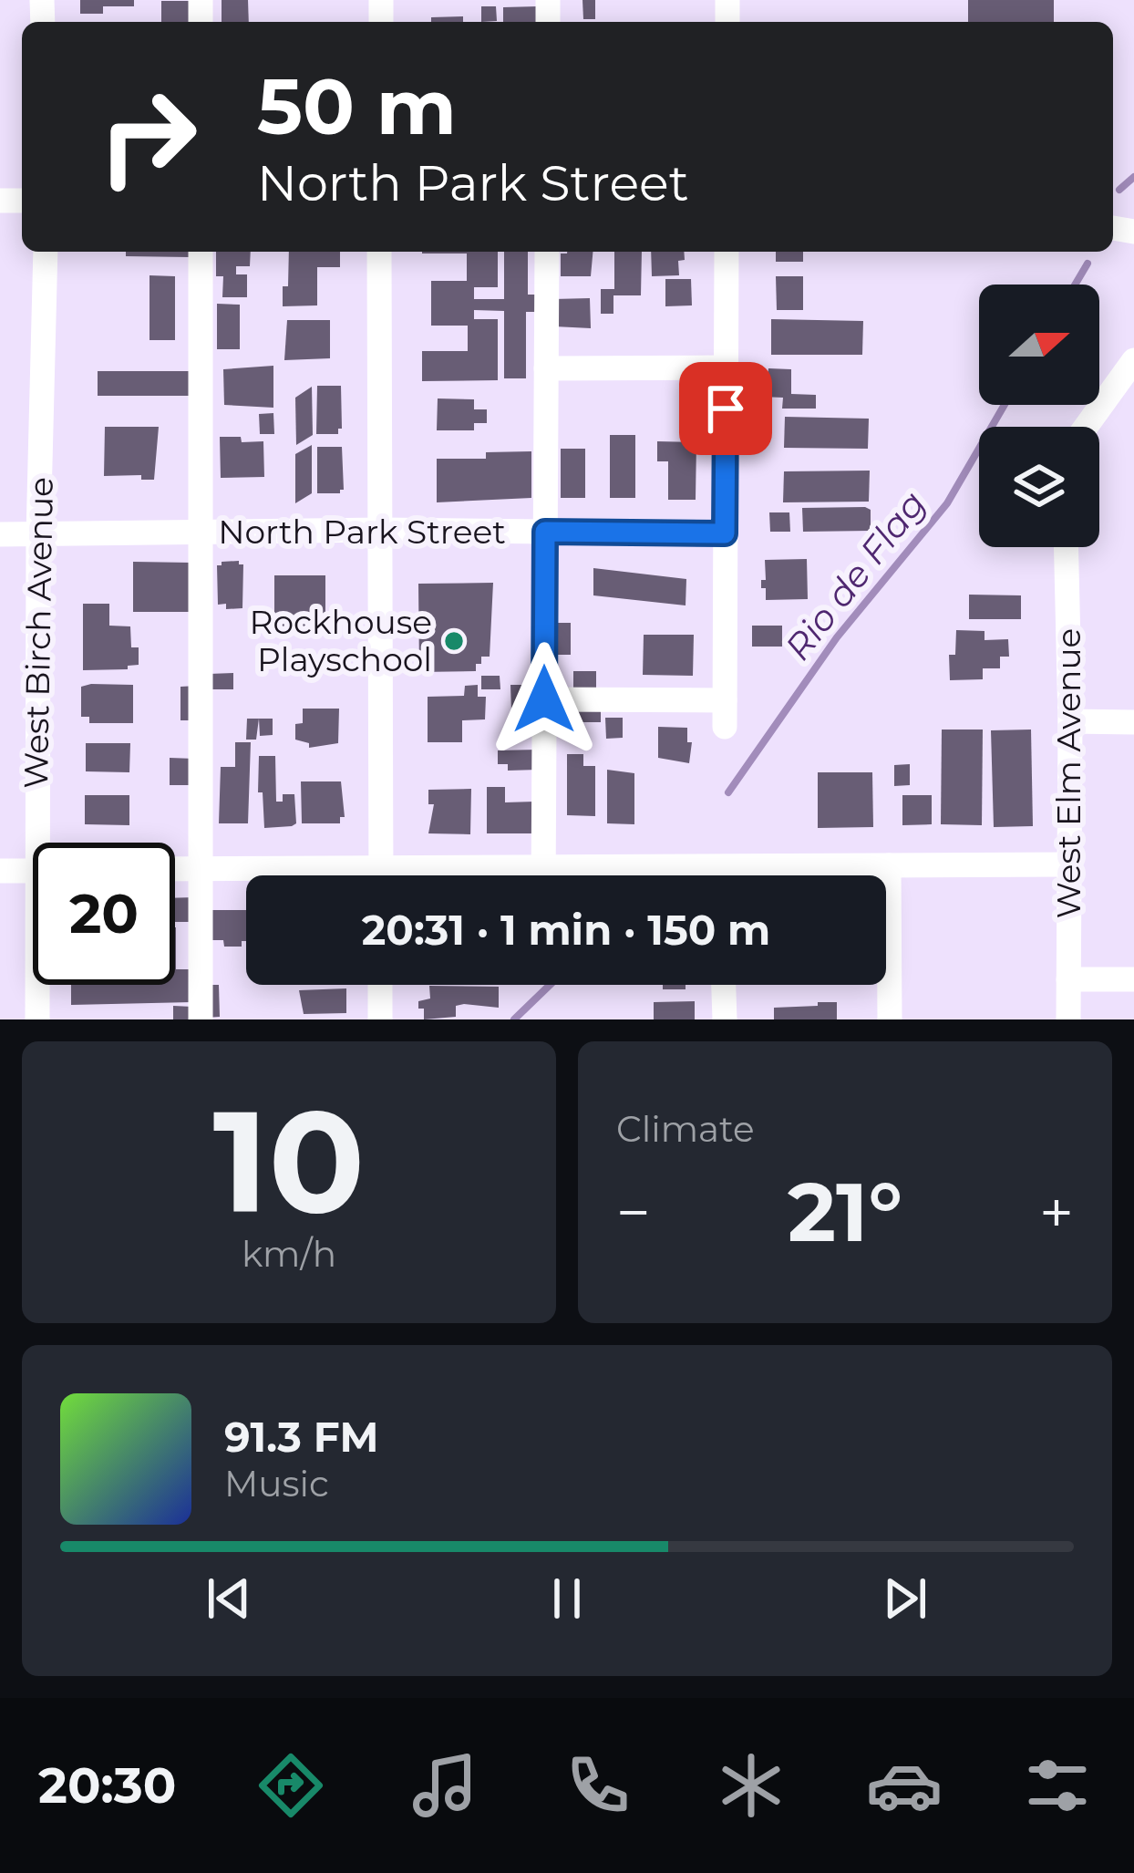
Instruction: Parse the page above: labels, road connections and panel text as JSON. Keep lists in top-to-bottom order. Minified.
{"streets":{"street":["North Park Street","West Birch Avenue","West Elm Avenue"]},"crossings":[["North Park Street","West Birch Avenue"]],"water":["Rio de Flag"],"places":["Rockhouse Playschool"],"north":"right","page":{"turn":["50 m","North Park Street"],"limit":"20","trip":"20:31 · 1 min · 150 m","tile":[["10","km/h"],"Climate"],"heat":["−","21°","+"],"song":["91.3 FM","Music"],"tabs":"20:30"}}
